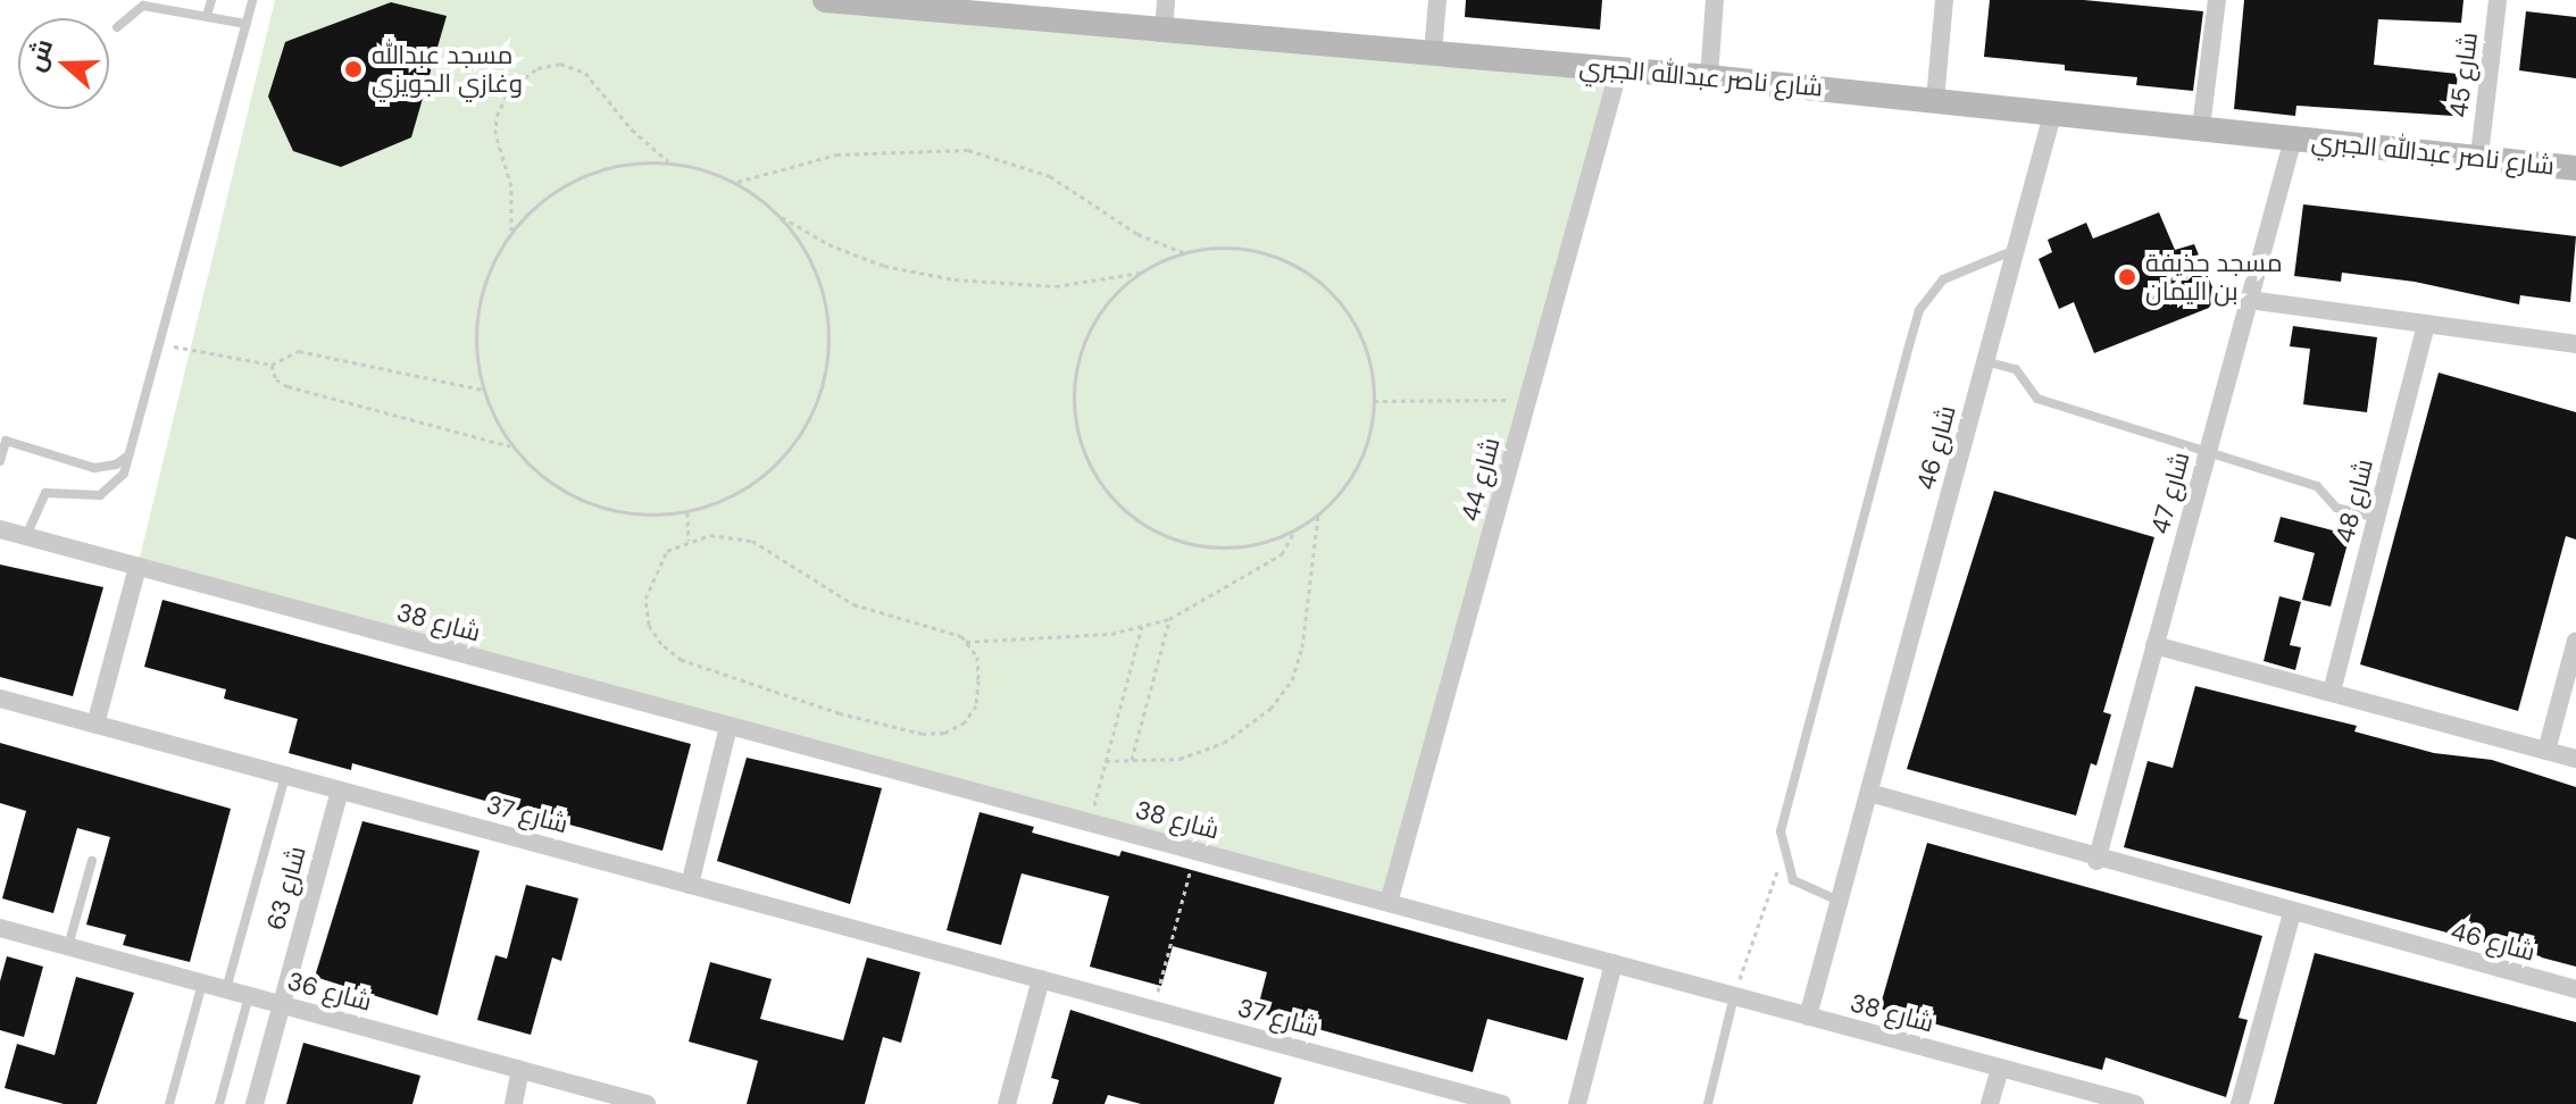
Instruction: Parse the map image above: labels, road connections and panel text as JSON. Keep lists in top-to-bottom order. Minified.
{"streets":{"street":["شارع 45","شارع ناصر عبدالله الجبري","شارع 46","شارع 44","شارع 47","شارع 48","شارع 38","شارع 37","شارع 63","شارع 36"]},"crossings":[["شارع 45","شارع ناصر عبدالله الجبري"],["شارع ناصر عبدالله الجبري","شارع 46"],["شارع ناصر عبدالله الجبري","شارع 44"],["شارع ناصر عبدالله الجبري","شارع 47"],["شارع 46","شارع 47"],["شارع 46","شارع 38"],["شارع 44","شارع 38"],["شارع 37","شارع 63"],["شارع 63","شارع 36"]],"places":["مسجد عبدالله وغازي الجويزي","مسجد حذيفة بن اليمان"],"north":"left"}
